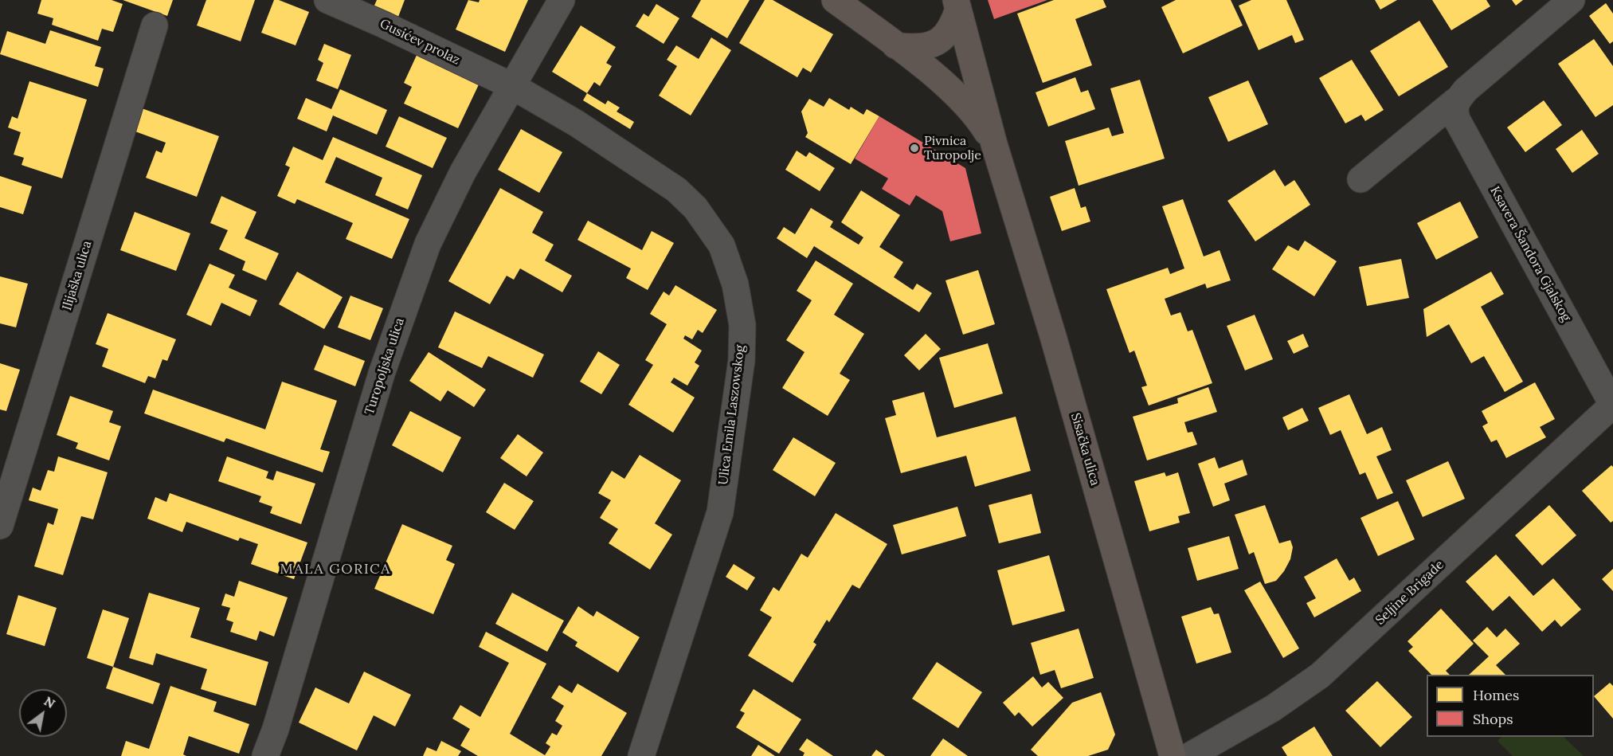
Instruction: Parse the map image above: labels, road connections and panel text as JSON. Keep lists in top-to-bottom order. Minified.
{"streets":{"main road":["Sisačka ulica"],"street":["Gusićev prolaz","Ksavera Šandora Gjalskog","Ilijaška ulica","Turopoljska ulica","Ulica Emila Laszowskog","Seljine Brigade"]},"crossings":[["Gusićev prolaz","Turopoljska ulica"],["Gusićev prolaz","Ulica Emila Laszowskog"],["Ksavera Šandora Gjalskog","Seljine Brigade"],["Turopoljska ulica","Ulica Emila Laszowskog"]],"districts":["MALA GORICA"],"places":["Pivnica Turopolje"],"legend":["Homes","Shops"],"north":"top right"}
